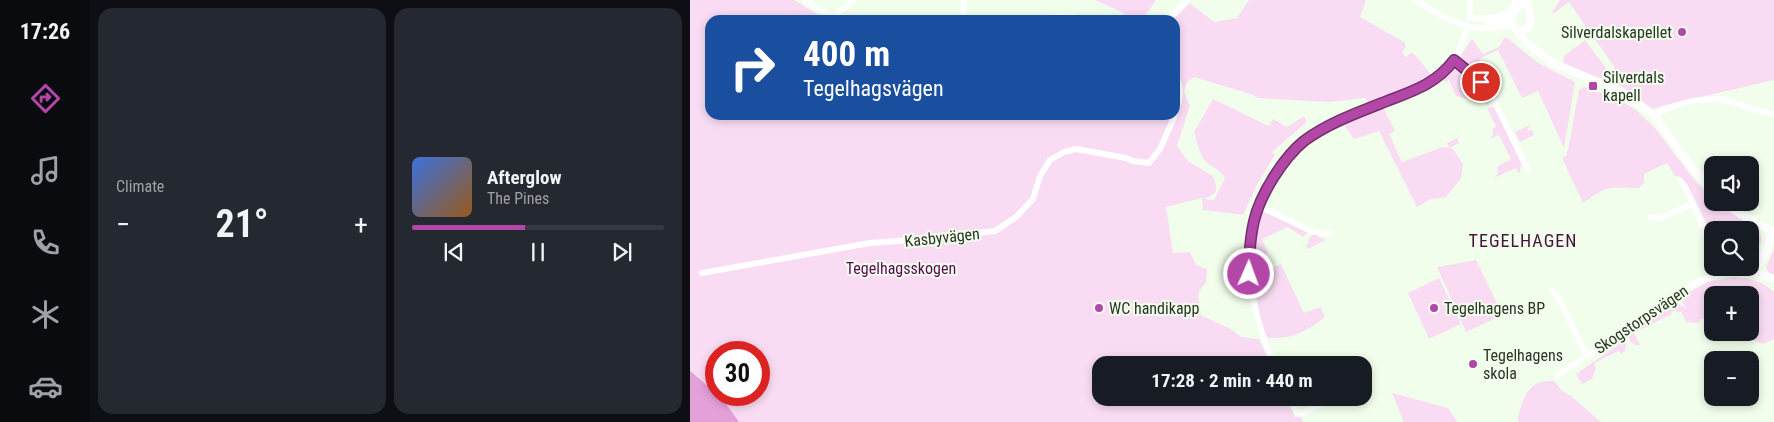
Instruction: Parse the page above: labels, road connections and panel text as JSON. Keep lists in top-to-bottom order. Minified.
{"streets":{"street":["Kasbyvägen","Skogstorpsvägen"]},"districts":["TEGELHAGEN"],"parks":["Tegelhagsskogen"],"places":{"other":["Silverdalskapellet","WC handikapp","Tegelhagens BP","Tegelhagens skola"],"transit":["Silverdals kapell"]},"page":{"tabs":"17:26","tile":"Climate","turn":["400 m","Tegelhagsvägen"],"map_buttons":["+","−"],"song":["Afterglow","The Pines"],"heat":["−","21°","+"],"limit":"30","trip":"17:28 · 2 min · 440 m"}}
